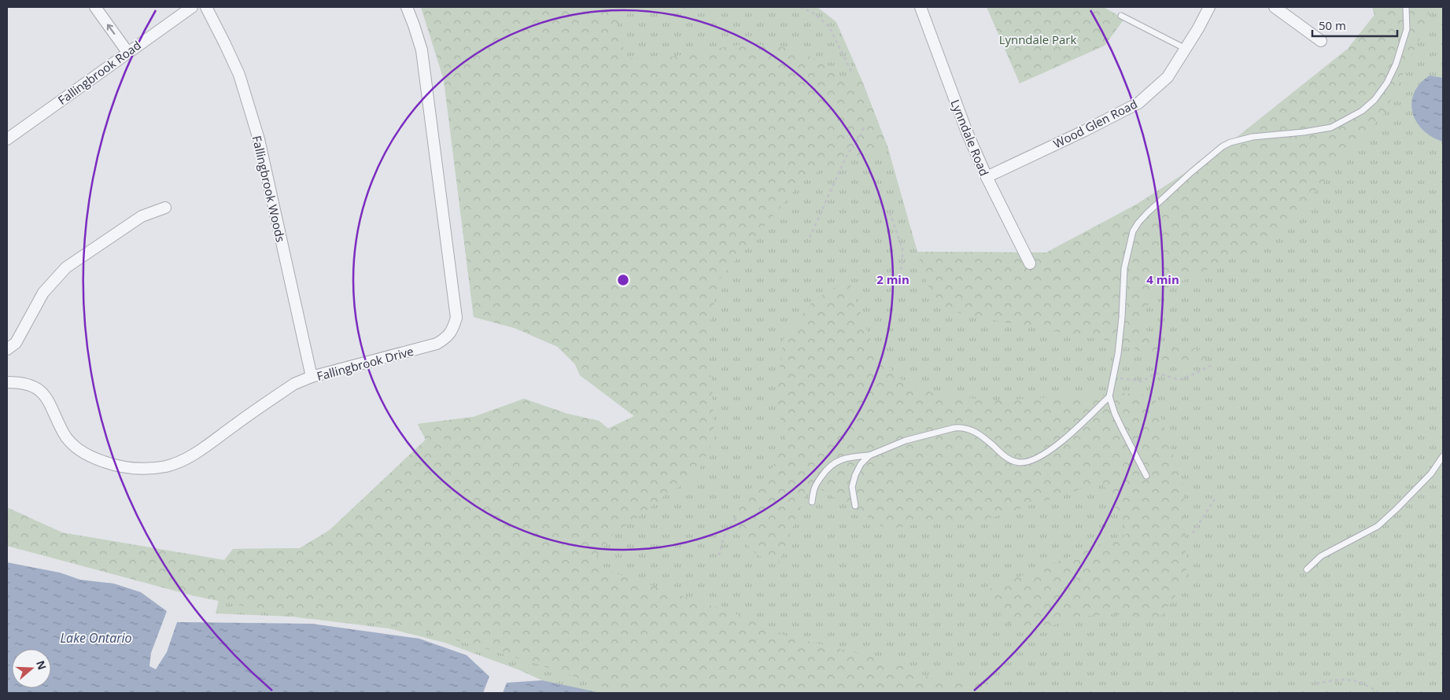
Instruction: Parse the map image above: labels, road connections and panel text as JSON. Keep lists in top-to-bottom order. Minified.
{"streets":{"street":["Fallingbrook Road","Wood Glen Road","Lynndale Road","Fallingbrook Woods","Fallingbrook Drive"]},"crossings":[["Wood Glen Road","Lynndale Road"],["Fallingbrook Woods","Fallingbrook Drive"]],"water":["Lake Ontario"],"parks":["Lynndale Park"],"scale_bar":"50 m","north":"right","rings":["2 min","4 min"]}
